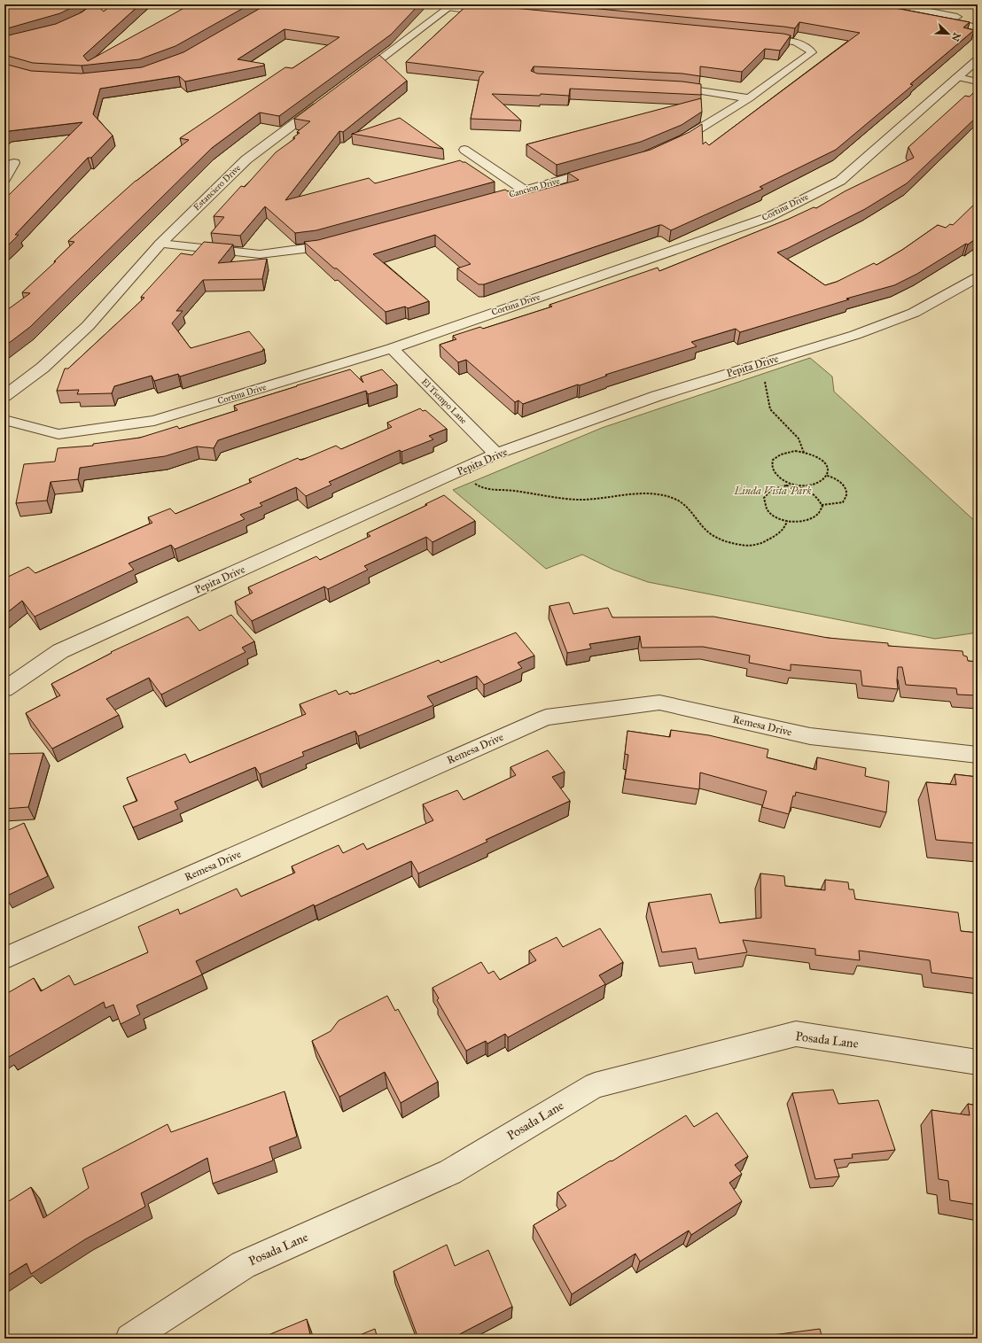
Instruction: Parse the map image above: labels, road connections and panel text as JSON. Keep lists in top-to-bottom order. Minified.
{"streets":{"street":["Estanciero Drive","Cancion Drive","Cortina Drive","Pepita Drive","El Tiempo Lane","Remesa Drive","Posada Lane"]},"crossings":[["Cortina Drive","El Tiempo Lane"],["Pepita Drive","El Tiempo Lane"]],"parks":["Linda Vista Park"],"north":"bottom right"}
